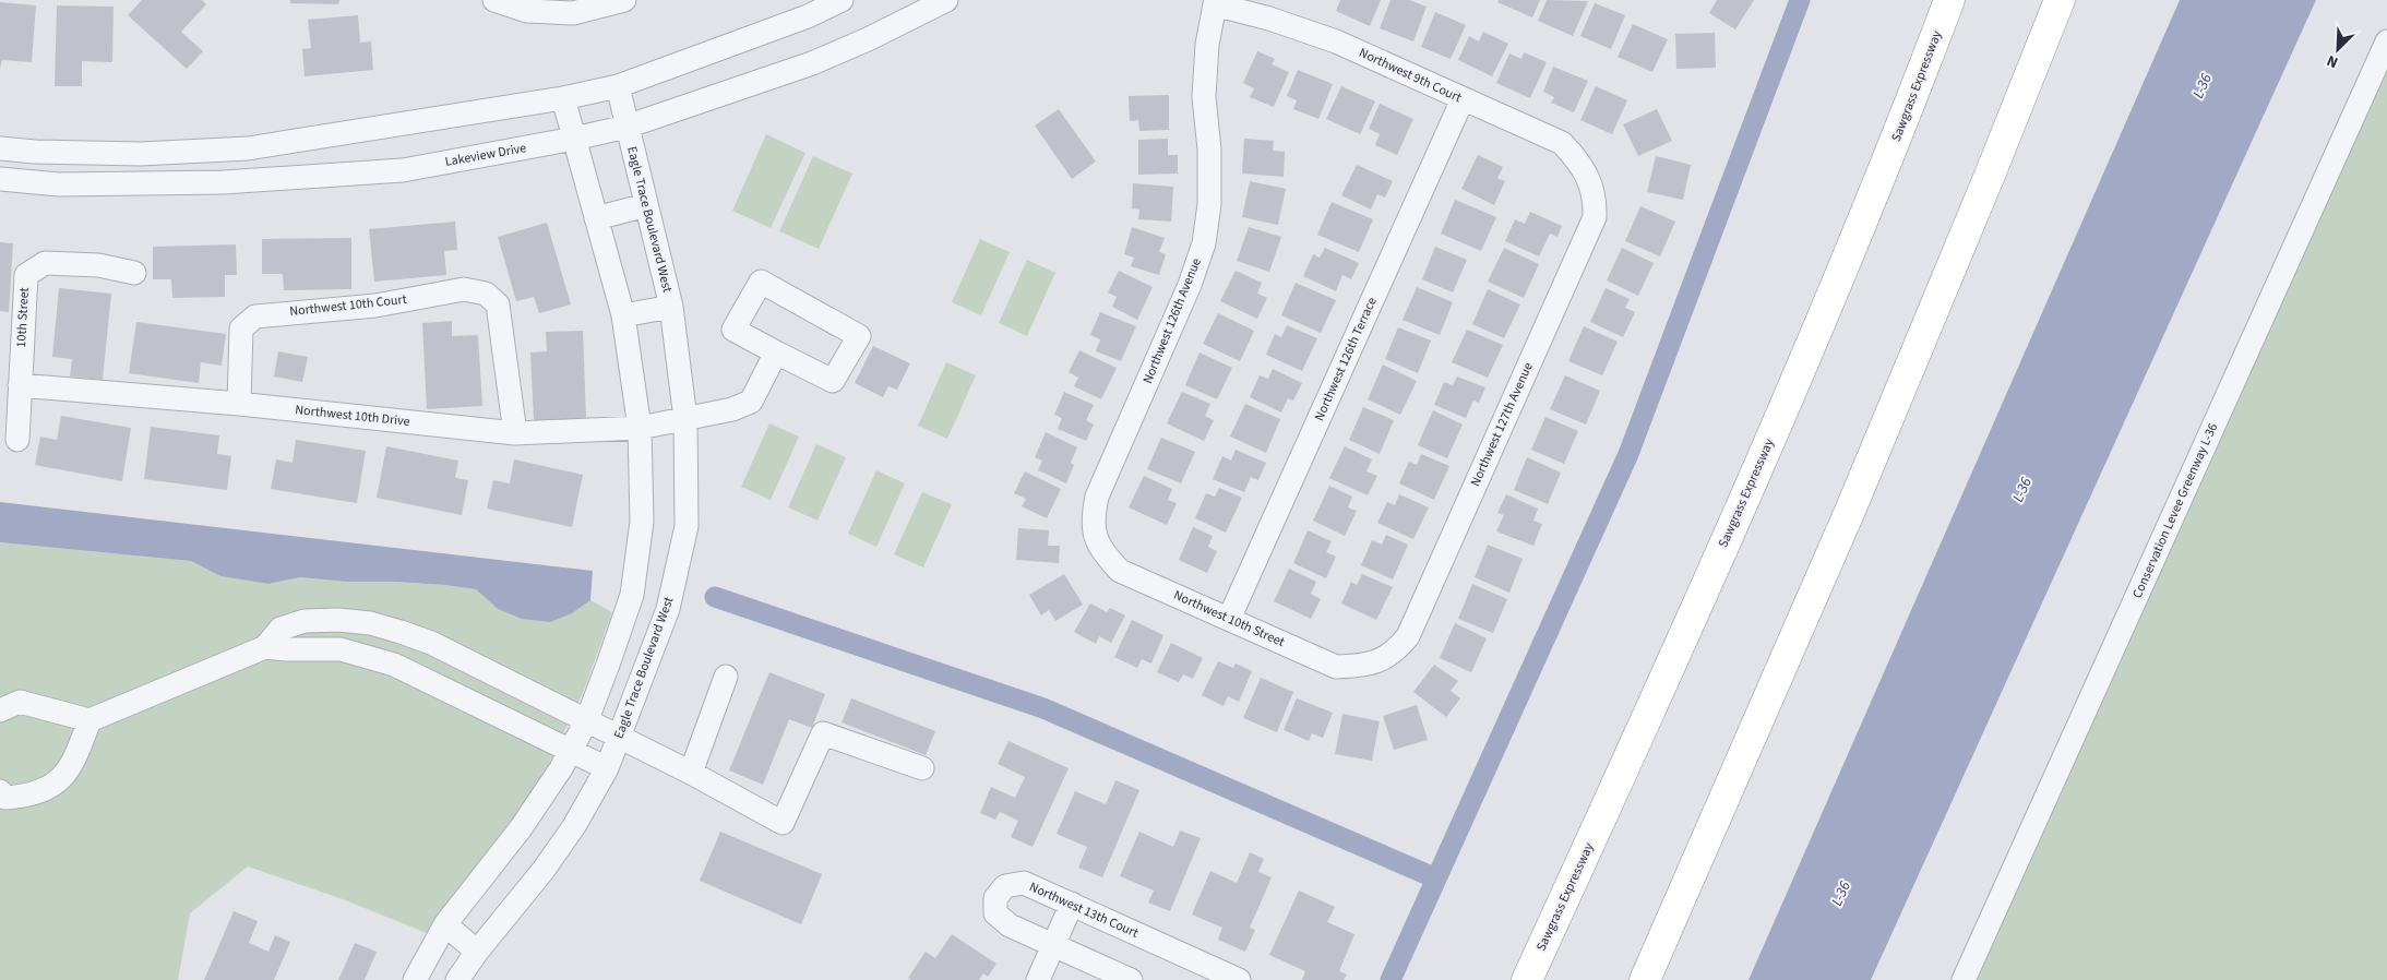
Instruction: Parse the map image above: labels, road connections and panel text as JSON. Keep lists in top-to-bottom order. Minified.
{"streets":{"highway":["Sawgrass Expressway"],"street":["Northwest 9th Court","Lakeview Drive","Eagle Trace Boulevard West","Northwest 10th Court","10th Street","Northwest 126th Avenue","Northwest 126th Terrace","Northwest 10th Drive","Northwest 127th Avenue","Conservation Levee Greenway L-36","Northwest 10th Street","Northwest 13th Court"]},"crossings":[["Northwest 9th Court","Northwest 126th Avenue"],["Northwest 9th Court","Northwest 126th Terrace"],["Northwest 9th Court","Northwest 127th Avenue"],["Lakeview Drive","Eagle Trace Boulevard West"],["Eagle Trace Boulevard West","Northwest 10th Drive"],["Northwest 10th Court","Northwest 10th Drive"],["10th Street","Northwest 10th Drive"],["Northwest 126th Avenue","Northwest 10th Street"],["Northwest 126th Terrace","Northwest 10th Street"],["Northwest 127th Avenue","Northwest 10th Street"]],"water":["L-36"],"north":"bottom left"}
